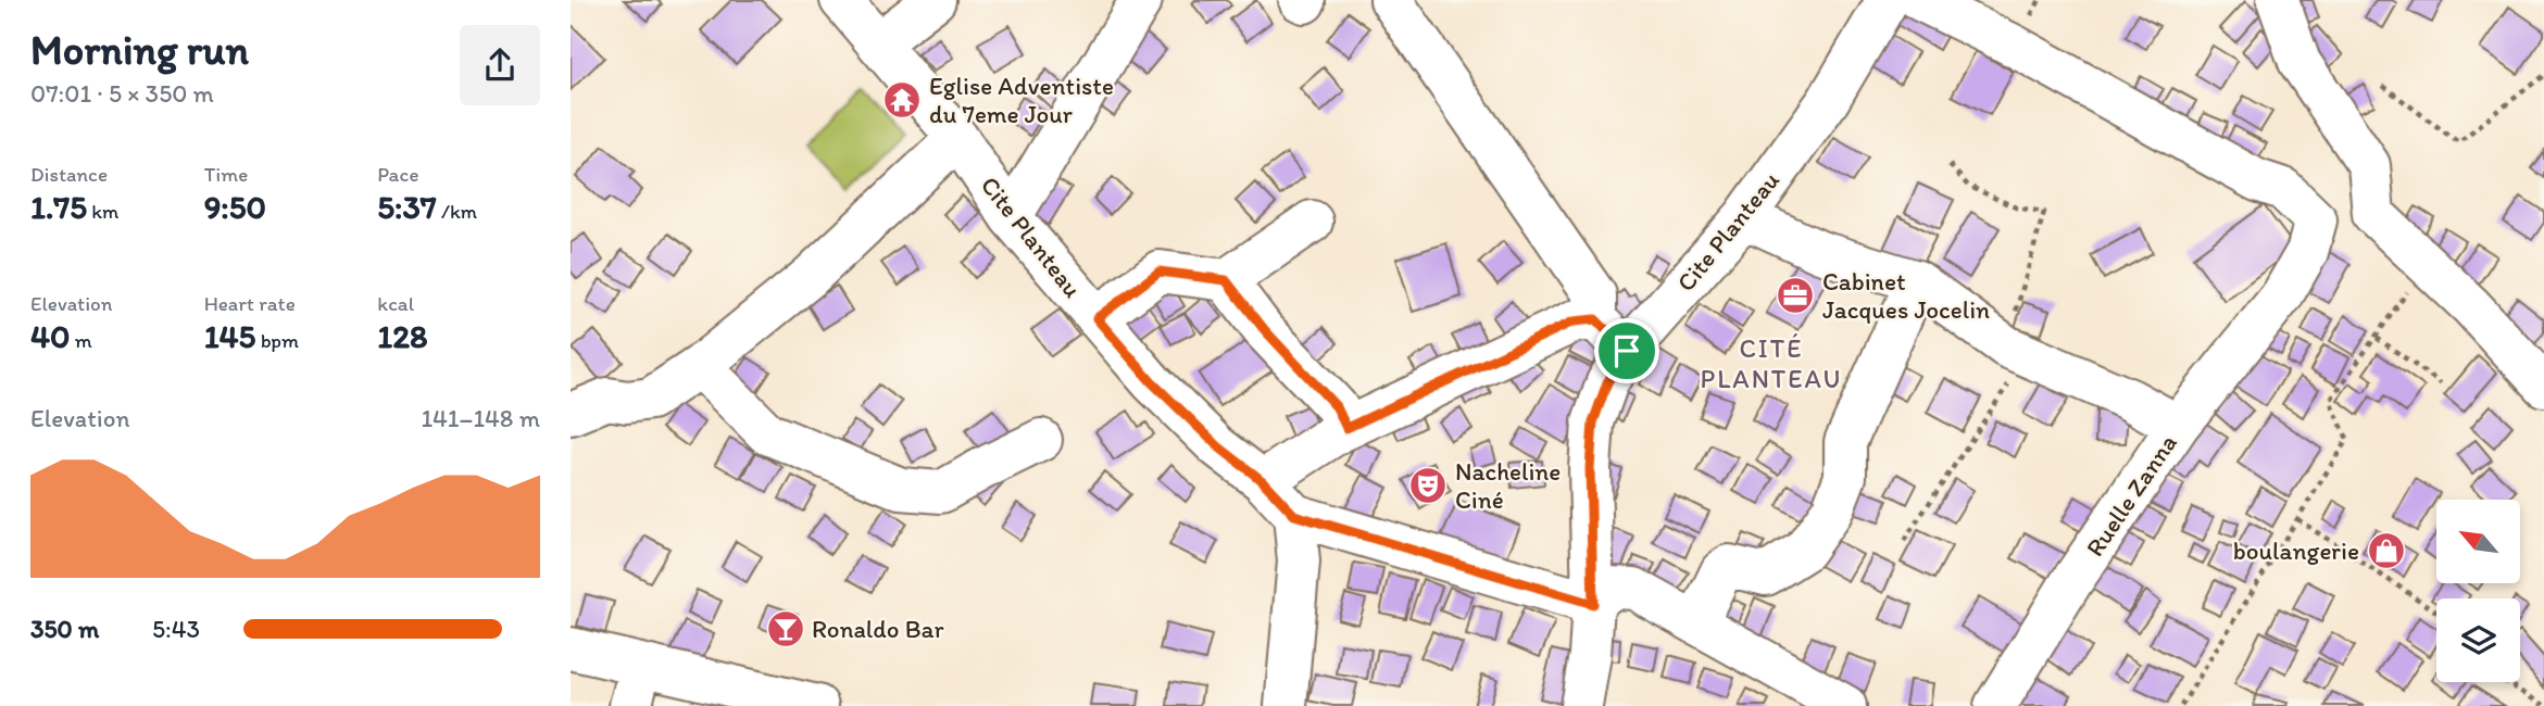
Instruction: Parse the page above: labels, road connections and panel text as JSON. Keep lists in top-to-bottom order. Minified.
{"streets":{"street":["Cite Planteau","Ruelle Zanna"]},"districts":["CITÉ PLANTEAU"],"places":{"temple":["Eglise Adventiste du 7eme Jour"],"office":["Cabinet Jacques Jocelin"],"theatre":["Nacheline Ciné"],"shop":["boulangerie"],"bar":["Ronaldo Bar"]},"north":"top left","page":{"heading":["Morning run","07:01 · 5 × 350 m"],"stats":[["Distance","1.75 km"],["Time","9:50"],["Pace","5:37 /km"],["Elevation","40 m"],["Heart rate","145 bpm"],["kcal","128"]],"chart":["Elevation","141–148 m"],"list":[{"name":"350 m","note":"5:43"}]}}
